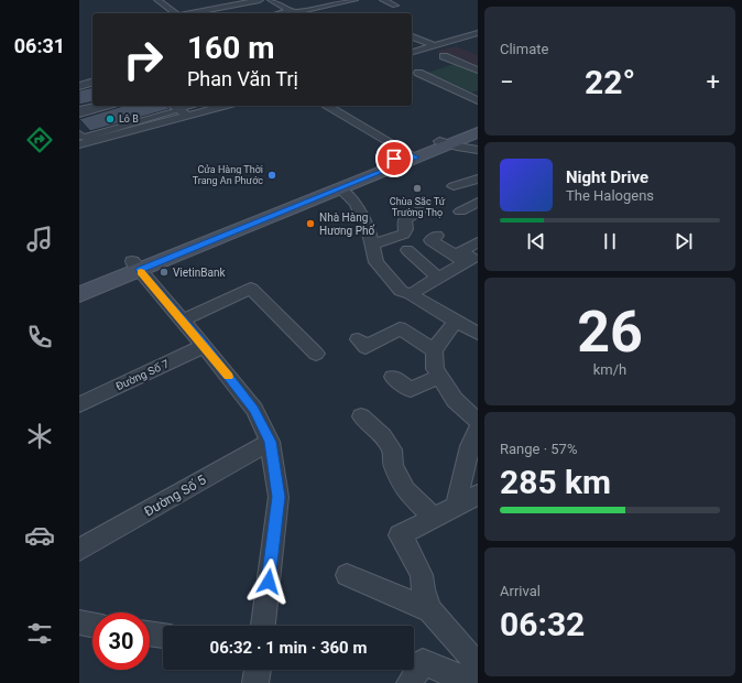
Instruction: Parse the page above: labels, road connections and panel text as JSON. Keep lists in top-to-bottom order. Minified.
{"streets":{"street":["Đường Số 7","Đường Số 5"]},"places":["Lô B","Cửa Hàng Thời Trang An Phước","Chùa Sắc Tứ Trường Thọ","Nhà Hàng Hương Phố","VietinBank"],"page":{"tabs":"06:31","tile":["Climate",["26","km/h"],["Range · 57%","285 km"],["Arrival","06:32"]],"turn":["160 m","Phan Văn Trị"],"heat":["−","22°","+"],"song":["Night Drive","The Halogens"],"limit":"30","trip":"06:32 · 1 min · 360 m"}}
